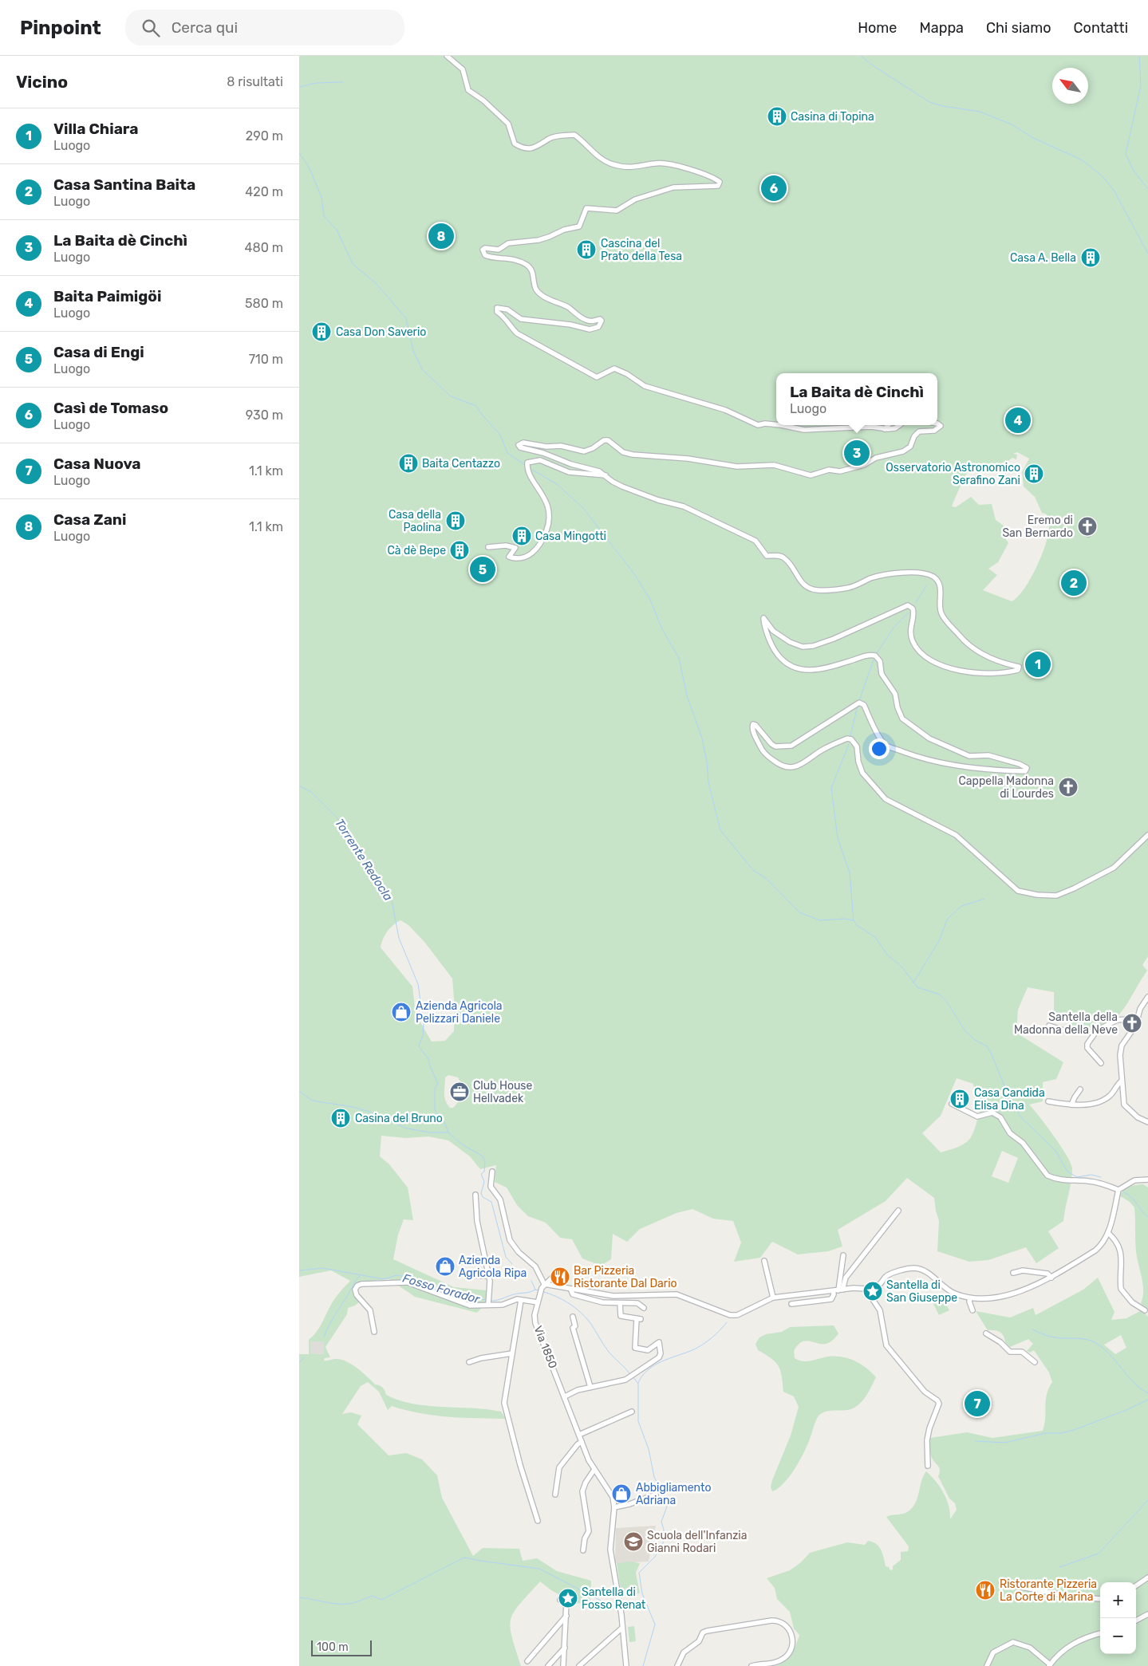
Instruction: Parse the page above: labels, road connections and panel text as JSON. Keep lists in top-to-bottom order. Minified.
{"streets":{"street":["Via 1850"]},"water":["Torrente Redocla","Fosso Forador"],"places":{"building":["Casina di Topina","Cascina del Prato della Tesa","Casa A. Bella","Casa Don Saverio","Baita Centazzo","Osservatorio Astronomico Serafino Zani","Casa della Paolina","Casa Mingotti","Cà dè Bepe","Casa Candida Elisa Dina","Casina del Bruno"],"church":["Eremo di San Bernardo","Cappella Madonna di Lourdes","Santella della Madonna della Neve"],"shop":["Azienda Agricola Pelizzari Daniele","Azienda Agricola Ripa","Abbigliamento Adriana"],"office":["Club House Hellvadek"],"restaurant":["Bar Pizzeria Ristorante Dal Dario","Ristorante Pizzeria La Corte di Marina"],"place":["Santella di San Giuseppe","Santella di Fosso Renat"],"school or university":["Scuola dell'Infanzia Gianni Rodari"]},"scale_bar":"100 m","north":"top left","page":{"header":"Pinpoint","search":"Cerca qui","nav":["Home","Mappa","Chi siamo","Contatti"],"heading":["Vicino","8 risultati"],"list":[{"mark":"1","name":"Villa Chiara","note":"Luogo","value":"290 m"},{"mark":"2","name":"Casa Santina Baita","note":"Luogo","value":"420 m"},{"mark":"3","name":"La Baita dè Cinchì","note":"Luogo","value":"480 m"},{"mark":"4","name":"Baita Paimigöi","note":"Luogo","value":"580 m"},{"mark":"5","name":"Casa di Engi","note":"Luogo","value":"710 m"},{"mark":"6","name":"Casì de Tomaso","note":"Luogo","value":"930 m"},{"mark":"7","name":"Casa Nuova","note":"Luogo","value":"1.1 km"},{"mark":"8","name":"Casa Zani","note":"Luogo","value":"1.1 km"}],"pins":["6","8","4","3","5","2","1","7"],"popup":["La Baita dè Cinchì","Luogo"],"map_buttons":["+","−"],"scale":"100 m"}}
